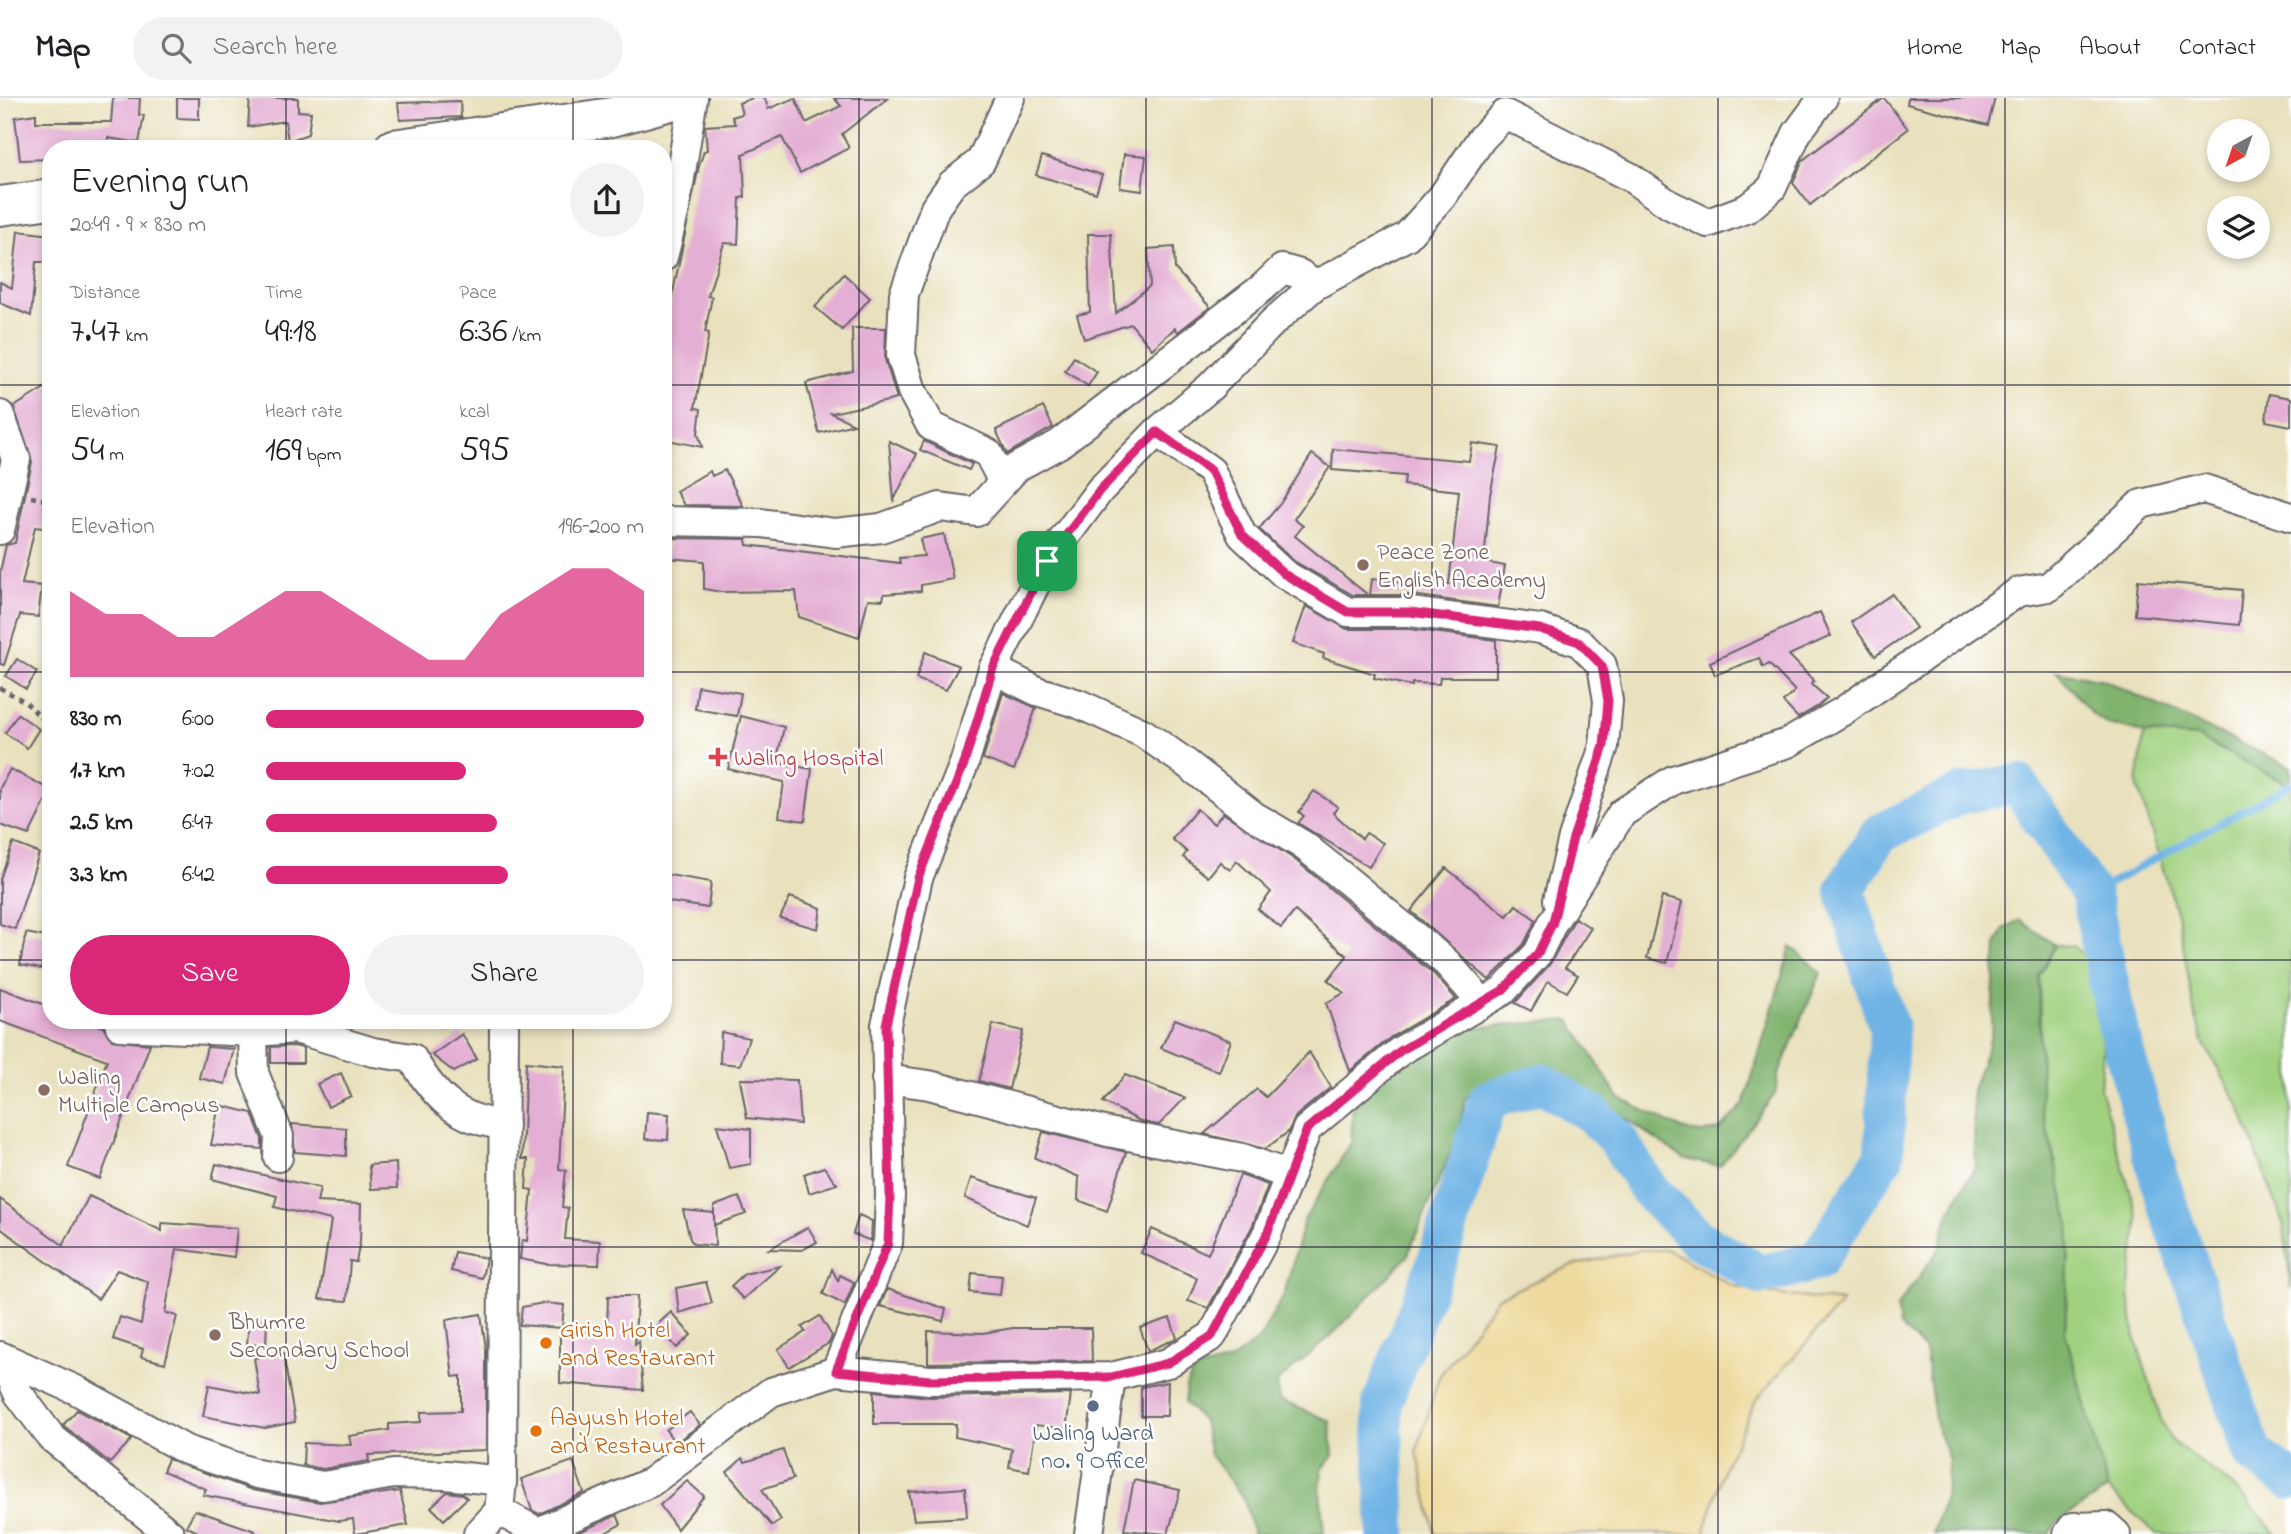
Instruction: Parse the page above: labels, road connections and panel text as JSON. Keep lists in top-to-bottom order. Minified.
{"places":{"other":["Peace Zone English Academy","Waling Multiple Campus","Bhumre Secondary School","Girish Hotel and Restaurant","Waling Ward no. 9 Office","Aayush Hotel and Restaurant"],"health":["Waling Hospital"]},"north":"bottom left","page":{"header":"Map","search":"Search here","nav":["Home","Map","About","Contact"],"heading":["Evening run","20:49 · 9 × 830 m"],"stats":[["Distance","7.47 km"],["Time","49:18"],["Pace","6:36 /km"],["Elevation","54 m"],["Heart rate","169 bpm"],["kcal","595"]],"chart":["Elevation","196–200 m"],"list":[{"name":"830 m","note":"6:00"},{"name":"1.7 km","note":"7:02"},{"name":"2.5 km","note":"6:47"},{"name":"3.3 km","note":"6:42"}],"buttons":["Save","Share"]}}
